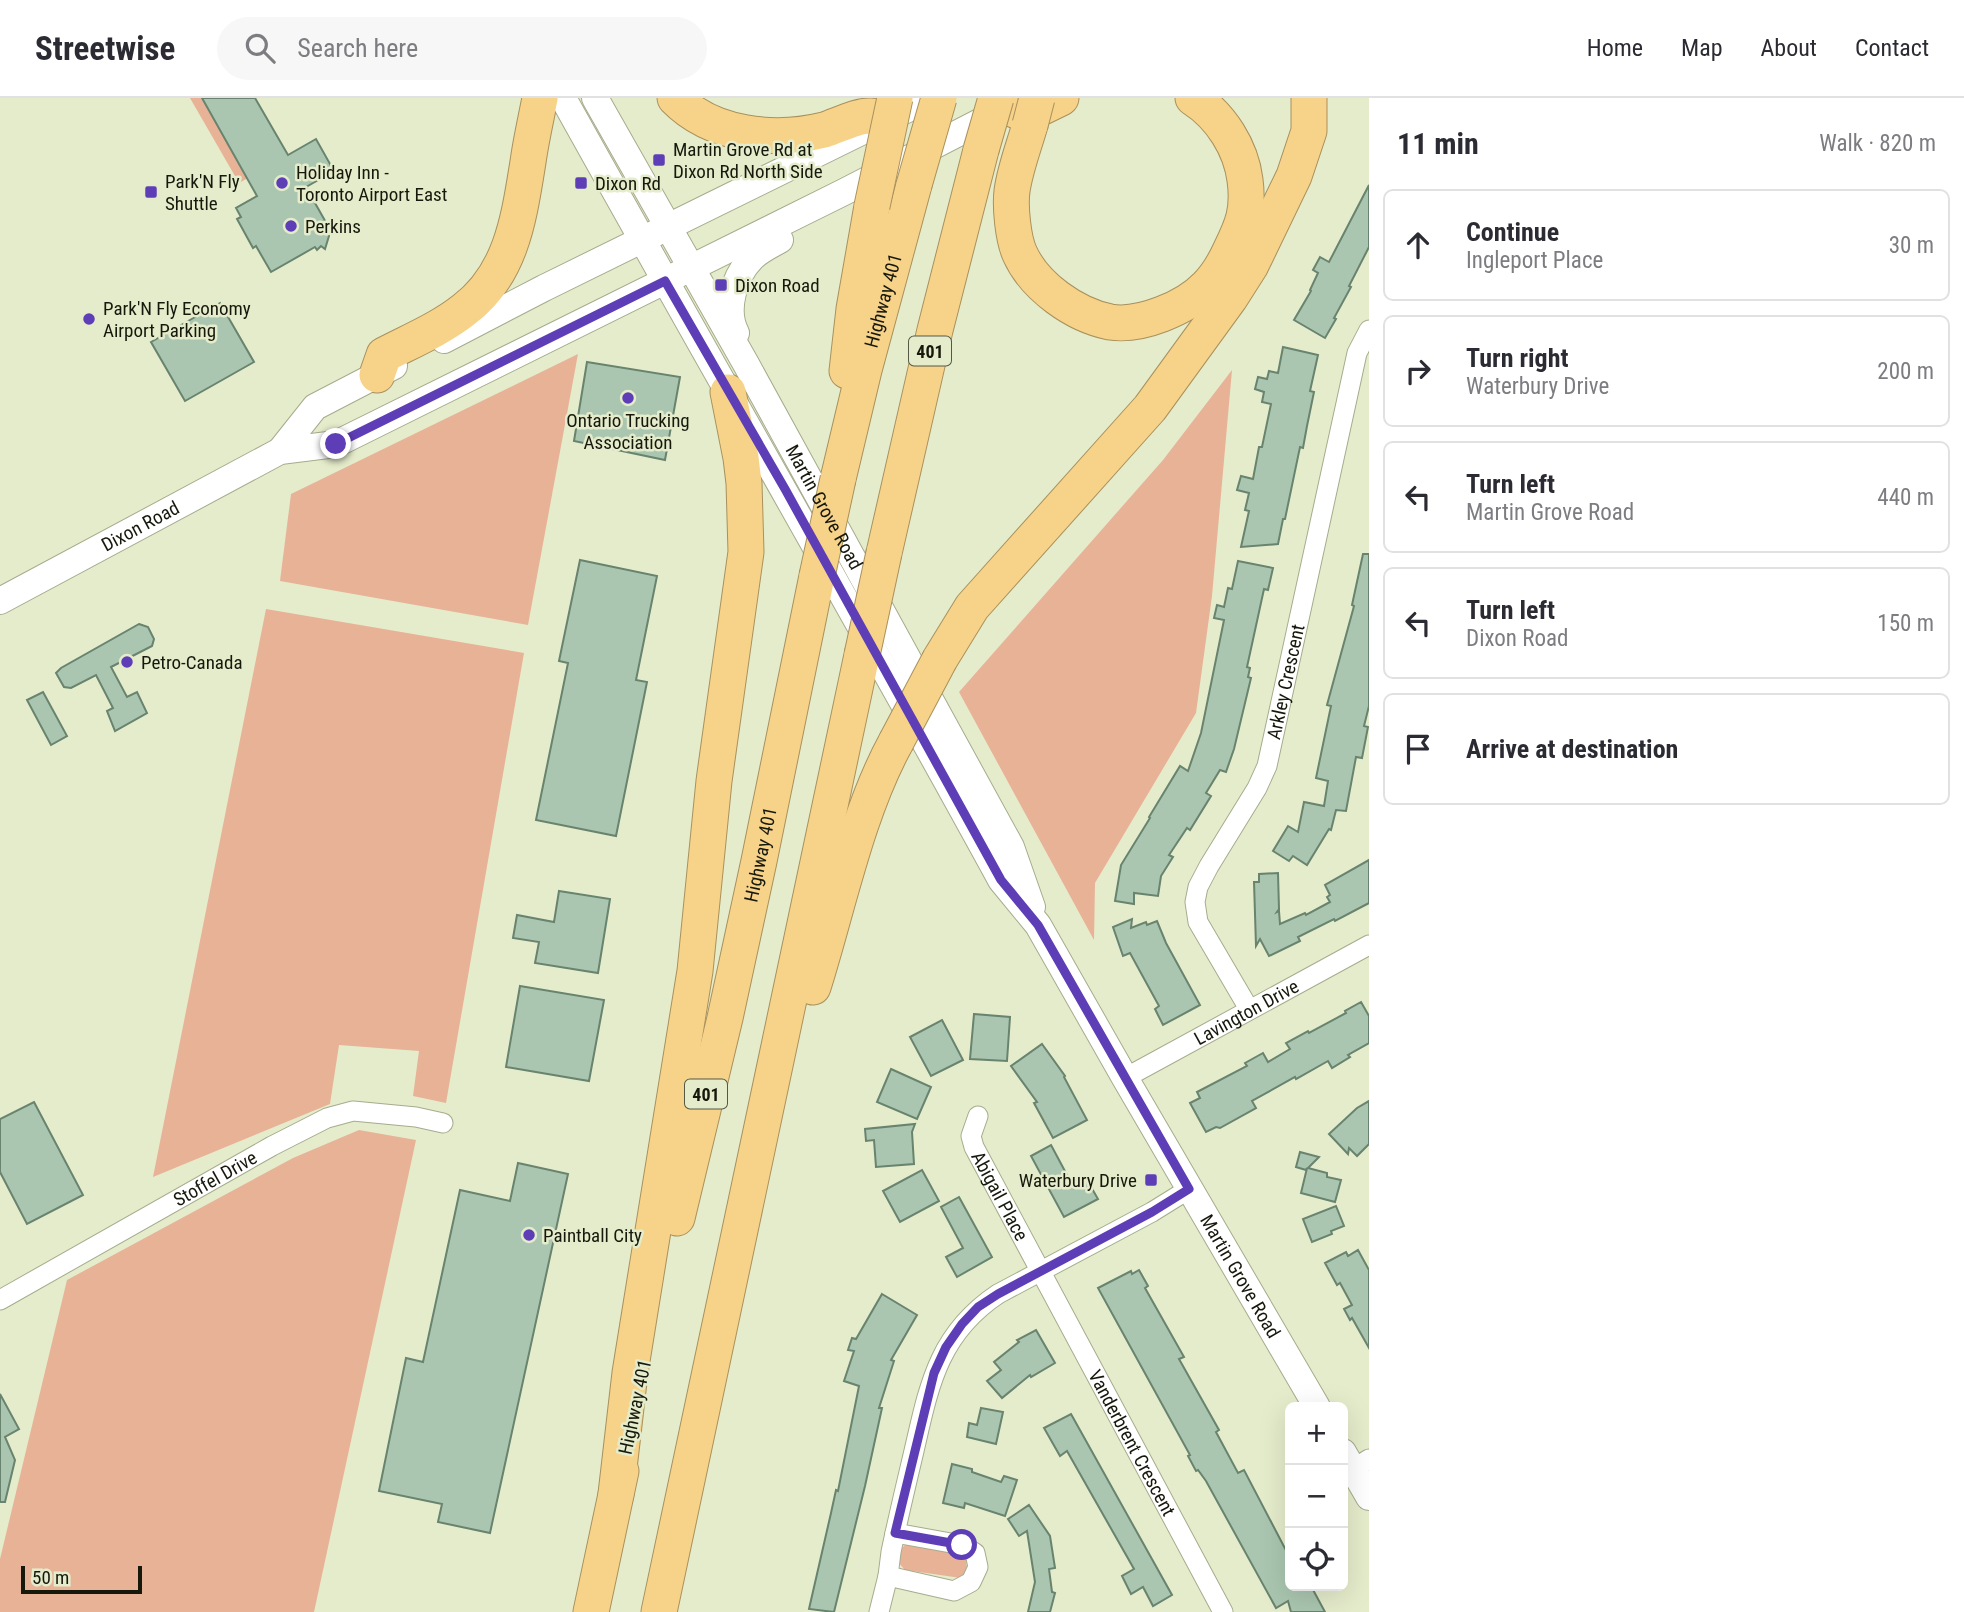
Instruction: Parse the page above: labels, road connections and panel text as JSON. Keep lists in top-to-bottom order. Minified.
{"streets":{"highway":["Highway 401","401"],"main road":["Martin Grove Road","Dixon Road"],"street":["Arkley Crescent","Lavington Drive","Stoffel Drive","Abigail Place","Vanderbrent Crescent"]},"crossings":[["401","Dixon Road"],["Martin Grove Road","Dixon Road"],["Martin Grove Road","Lavington Drive"],["Arkley Crescent","Lavington Drive"],["Abigail Place","Vanderbrent Crescent"]],"places":{"transit":["Martin Grove Rd at Dixon Rd North Side","Dixon Rd","Park'N Fly Shuttle","Dixon Road","Waterbury Drive"],"other":["Holiday Inn - Toronto Airport East","Perkins","Park'N Fly Economy Airport Parking","Ontario Trucking Association","Petro-Canada","Paintball City"]},"scale_bar":"50 m","page":{"header":"Streetwise","search":"Search here","nav":["Home","Map","About","Contact"],"heading":["11 min","Walk · 820 m"],"list":[["Continue","Ingleport Place","30 m"],["Turn right","Waterbury Drive","200 m"],["Turn left","Martin Grove Road","440 m"],["Turn left","Dixon Road","150 m"],"Arrive at destination"],"map_buttons":["+","−"],"scale":"50 m"}}
